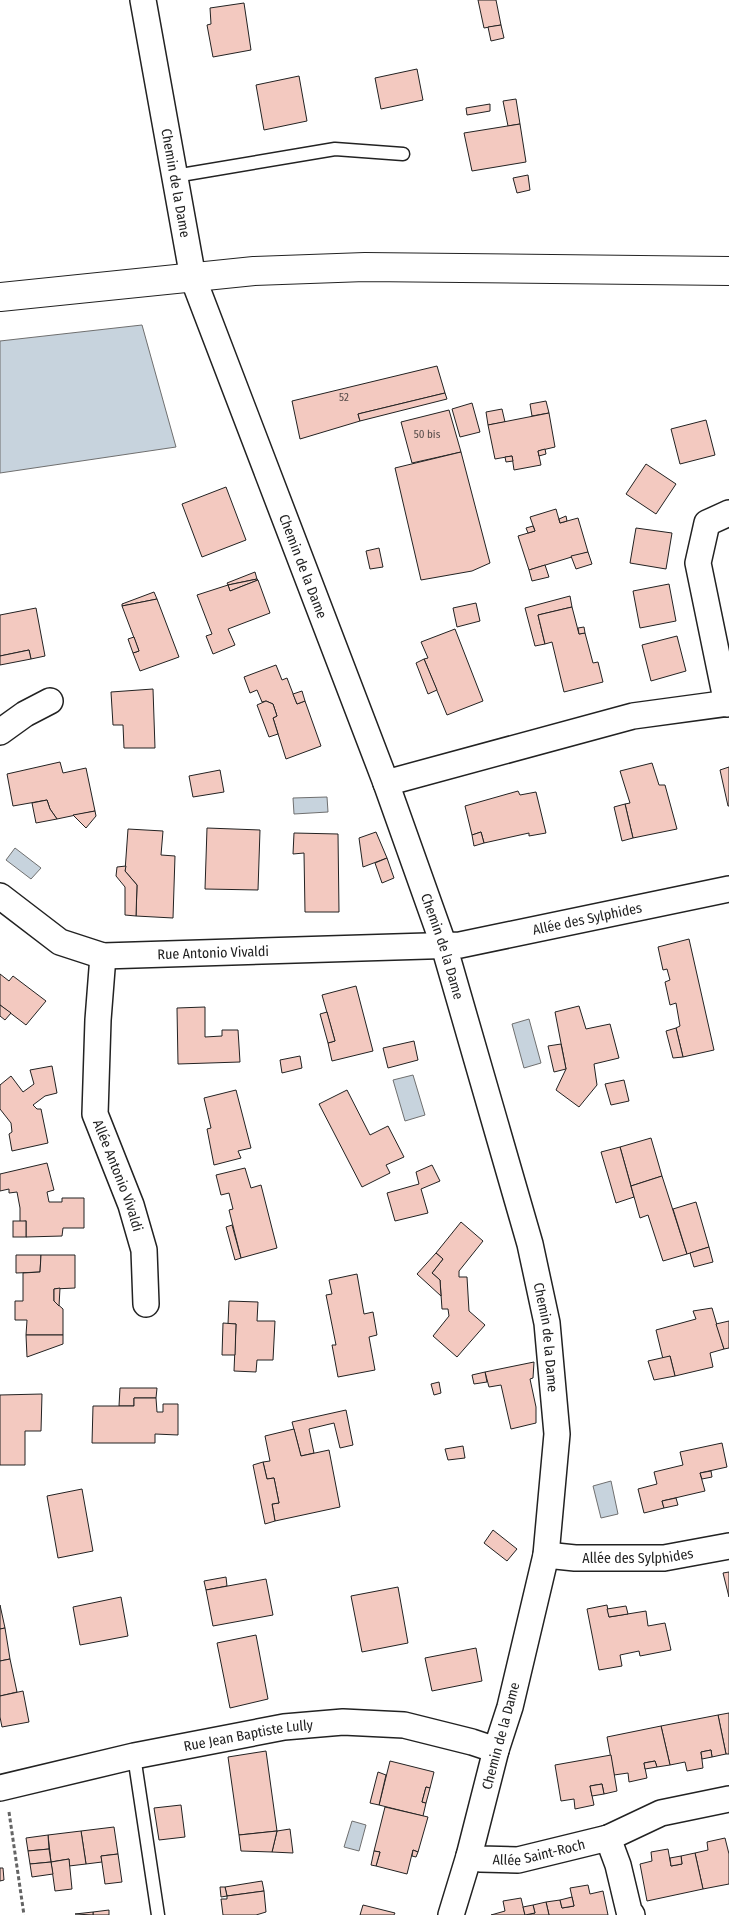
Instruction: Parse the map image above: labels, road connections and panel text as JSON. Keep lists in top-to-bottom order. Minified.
{"streets":{"street":["Chemin de la Dame","Allée des Sylphides","Rue Antonio Vivaldi","Allée Antonio Vivaldi","Rue Jean Baptiste Lully","Allée Saint-Roch"]},"crossings":[["Chemin de la Dame","Allée des Sylphides"],["Chemin de la Dame","Rue Antonio Vivaldi"],["Chemin de la Dame","Rue Jean Baptiste Lully"],["Chemin de la Dame","Allée Saint-Roch"],["Allée des Sylphides","Rue Antonio Vivaldi"],["Rue Antonio Vivaldi","Allée Antonio Vivaldi"]],"house_numbers":["52","50 bis"]}
